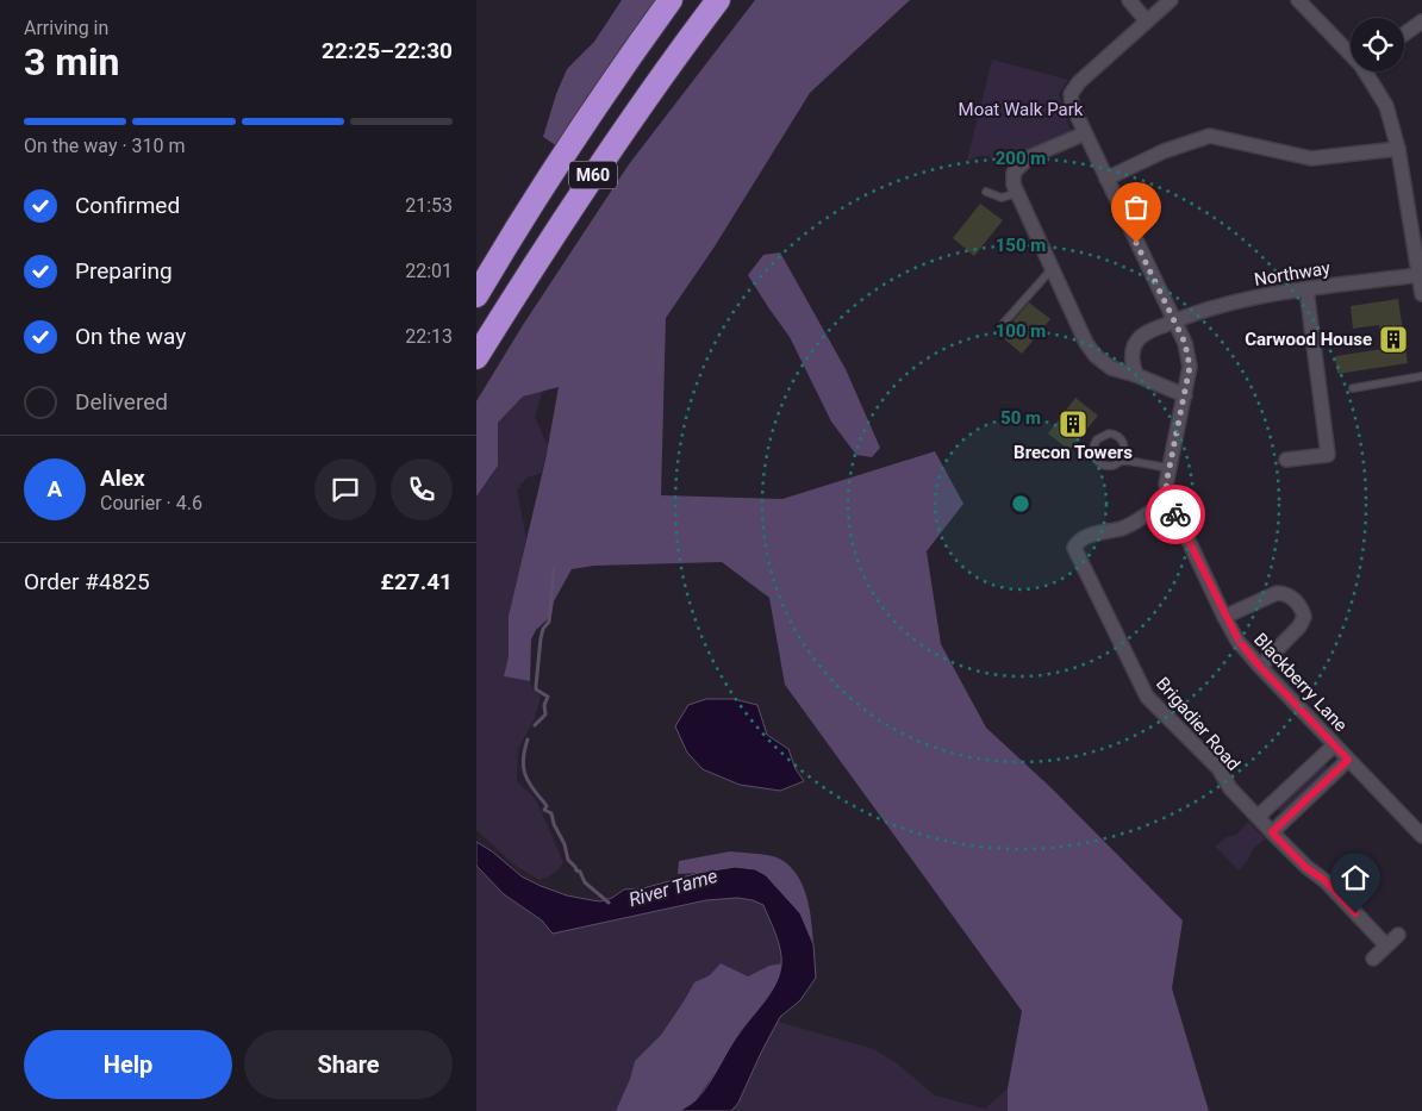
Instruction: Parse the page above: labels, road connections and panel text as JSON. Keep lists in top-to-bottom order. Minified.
{"streets":{"highway":["M60"],"street":["Northway","Blackberry Lane","Brigadier Road"]},"crossings":[["Northway","Blackberry Lane"],["Blackberry Lane","Brigadier Road"]],"water":["River Tame"],"parks":["Moat Walk Park"],"places":{"building":["Carwood House","Brecon Towers"]},"page":{"heading":["3 min","Arriving in","22:25–22:30"],"panel":["Alex","Courier · 4.6","Order #4825","£27.41"],"bar":"On the way · 310 m","list":[["Confirmed","21:53"],["Preparing","22:01"],["On the way","22:13"],"Delivered"],"round":"A","buttons":["Help","Share"]},"rings":["200 m","150 m","100 m","50 m"]}
